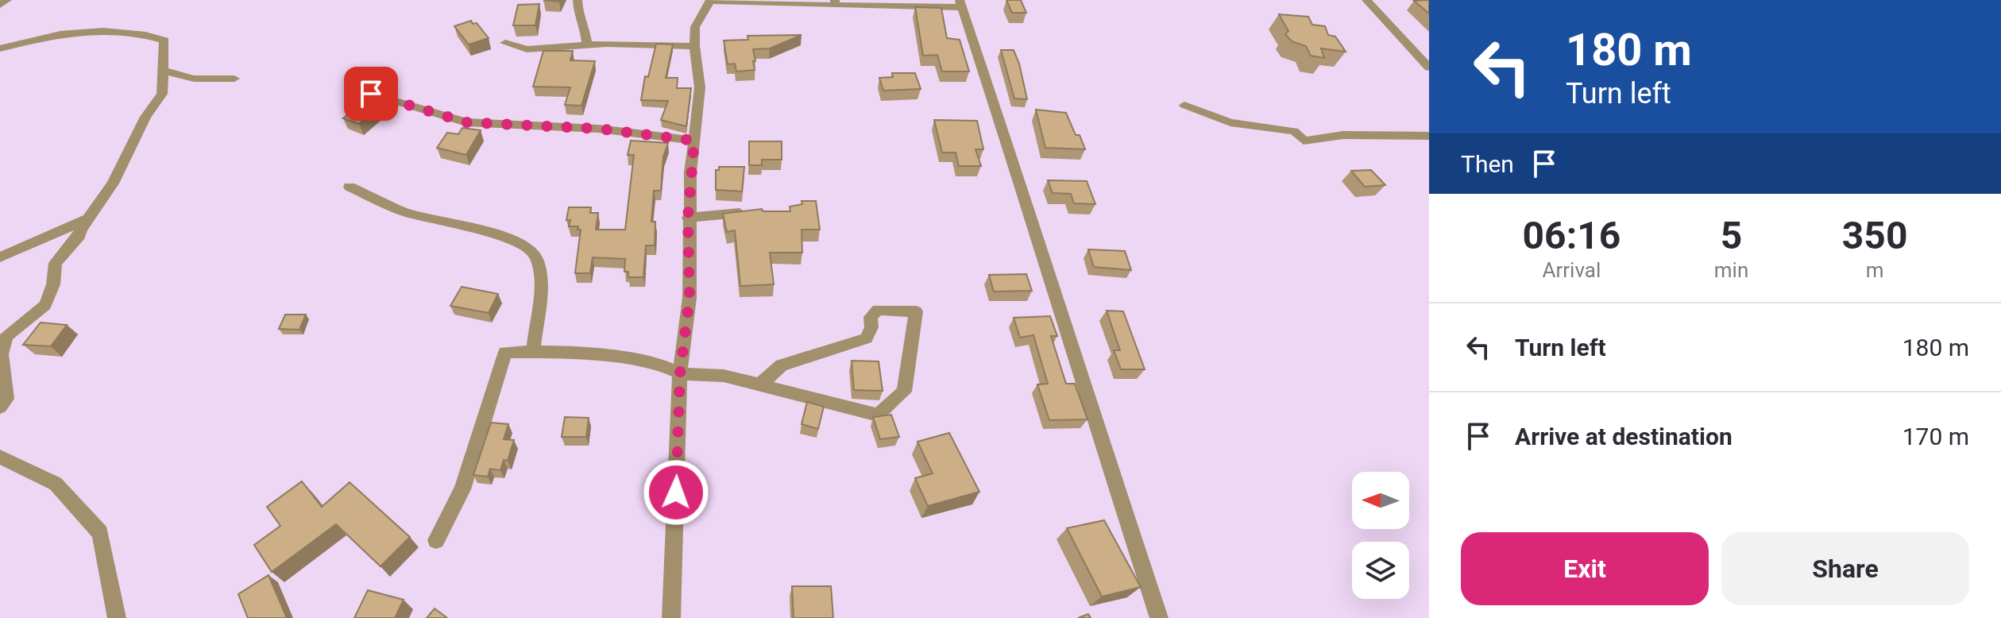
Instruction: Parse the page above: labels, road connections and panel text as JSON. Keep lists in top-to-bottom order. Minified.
{"north":"left","page":{"turn":["180 m","Turn left"],"then":"Then","eta":["06:16","Arrival","5","min","350","m"],"list":[{"name":"Turn left","value":"180 m"},{"name":"Arrive at destination","value":"170 m"}],"buttons":["Exit","Share"]}}
